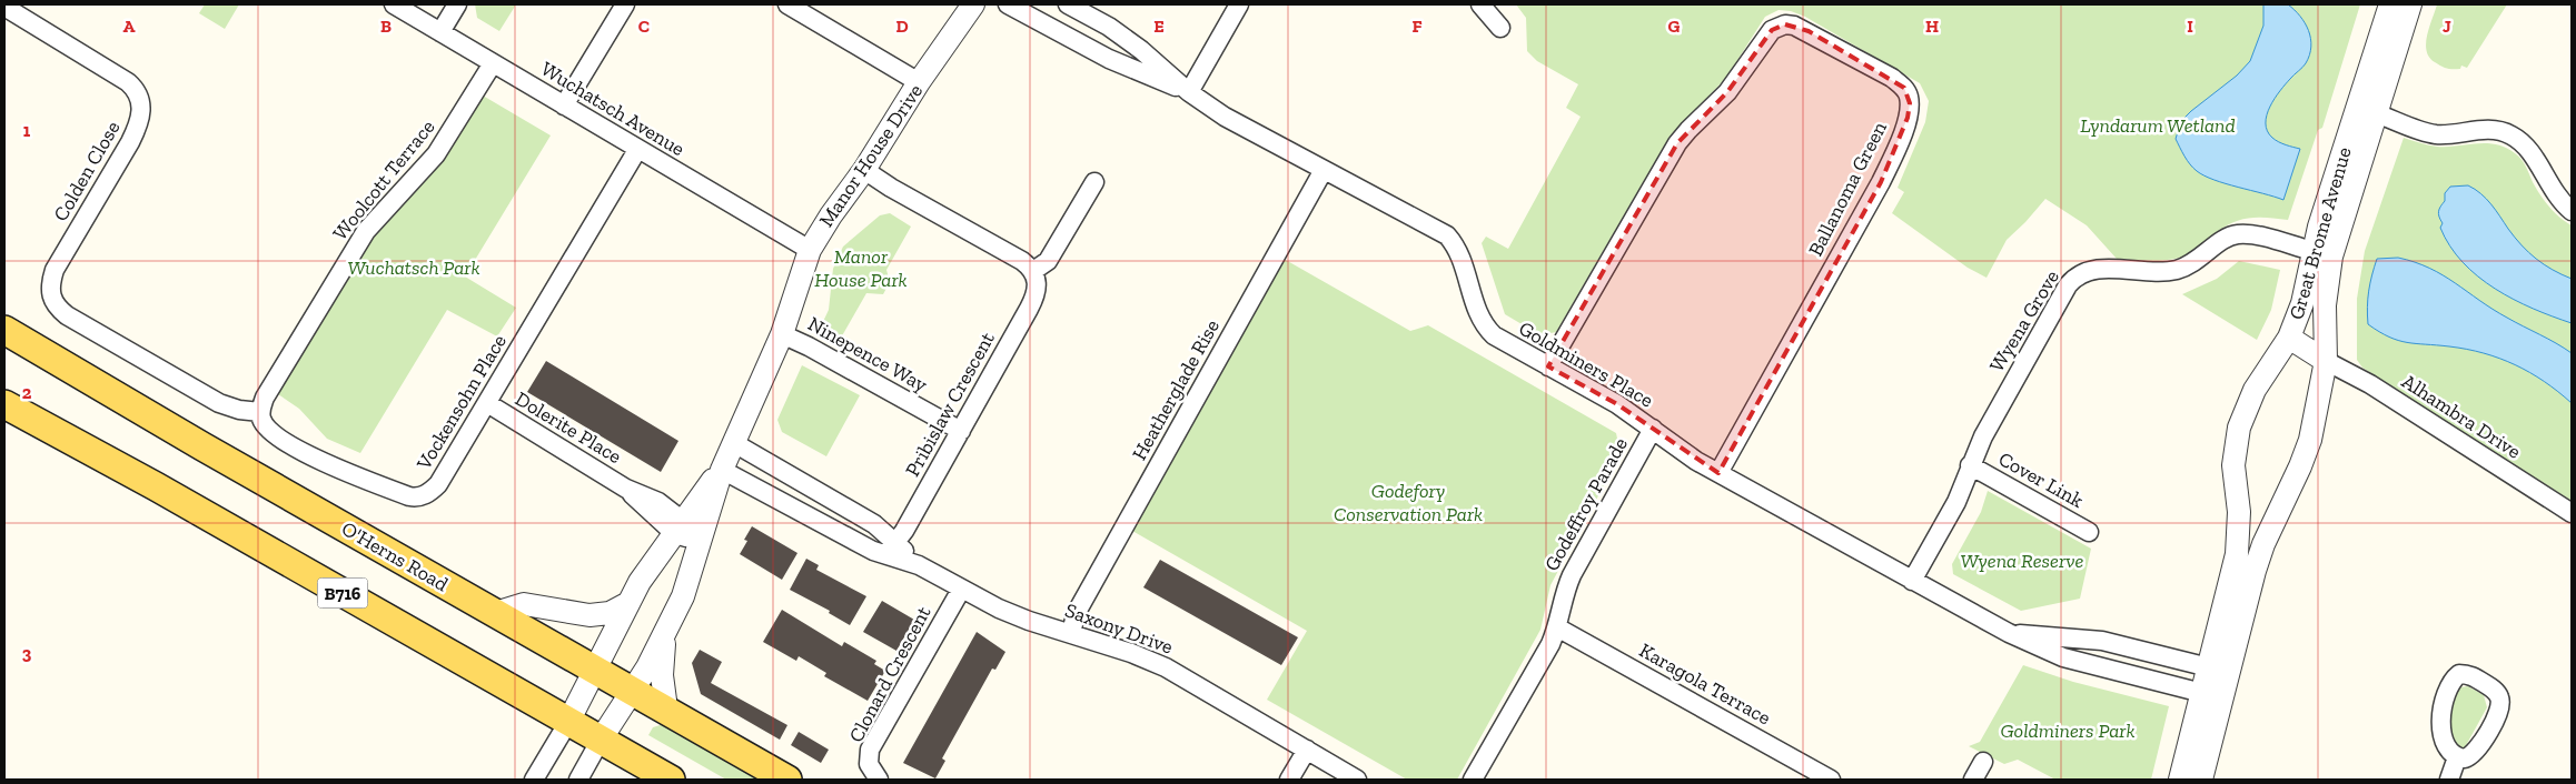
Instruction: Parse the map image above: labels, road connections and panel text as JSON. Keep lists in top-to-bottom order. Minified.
{"streets":{"main road":["O'Herns Road","B716"],"street":["Wuchatsch Avenue","Manor House Drive","Colden Close","Woolcott Terrace","Ballanoma Green","Great Brome Avenue","Wyena Grove","Ninepence Way","Goldminers Place","Heatherglade Rise","Vockensohn Place","Pribislaw Crescent","Alhambra Drive","Dolerite Place","Cover Link","Godeffroy Parade","Saxony Drive","Clonard Crescent","Karagola Terrace"]},"crossings":[["Wuchatsch Avenue","Manor House Drive"],["Wuchatsch Avenue","Woolcott Terrace"],["Wuchatsch Avenue","Vockensohn Place"],["Manor House Drive","Ninepence Way"],["Manor House Drive","Dolerite Place"],["Manor House Drive","O'Herns Road"],["Manor House Drive","B716"],["Manor House Drive","Saxony Drive"],["Colden Close","Woolcott Terrace"],["Colden Close","Vockensohn Place"],["Woolcott Terrace","Vockensohn Place"],["Ballanoma Green","Goldminers Place"],["Great Brome Avenue","Wyena Grove"],["Great Brome Avenue","Goldminers Place"],["Great Brome Avenue","Alhambra Drive"],["Wyena Grove","Goldminers Place"],["Wyena Grove","Cover Link"],["Ninepence Way","Pribislaw Crescent"],["Goldminers Place","Heatherglade Rise"],["Goldminers Place","Godeffroy Parade"],["Heatherglade Rise","Saxony Drive"],["Vockensohn Place","Dolerite Place"],["Pribislaw Crescent","Saxony Drive"],["Godeffroy Parade","Karagola Terrace"],["Saxony Drive","Clonard Crescent"]],"parks":["Lyndarum Wetland","Manor House Park","Wuchatsch Park","Godefory Conservation Park","Wyena Reserve","Goldminers Park"],"grid":{"columns":["A","B","C","D","E","F","G","H","I","J"],"rows":["1","2","3"]}}
